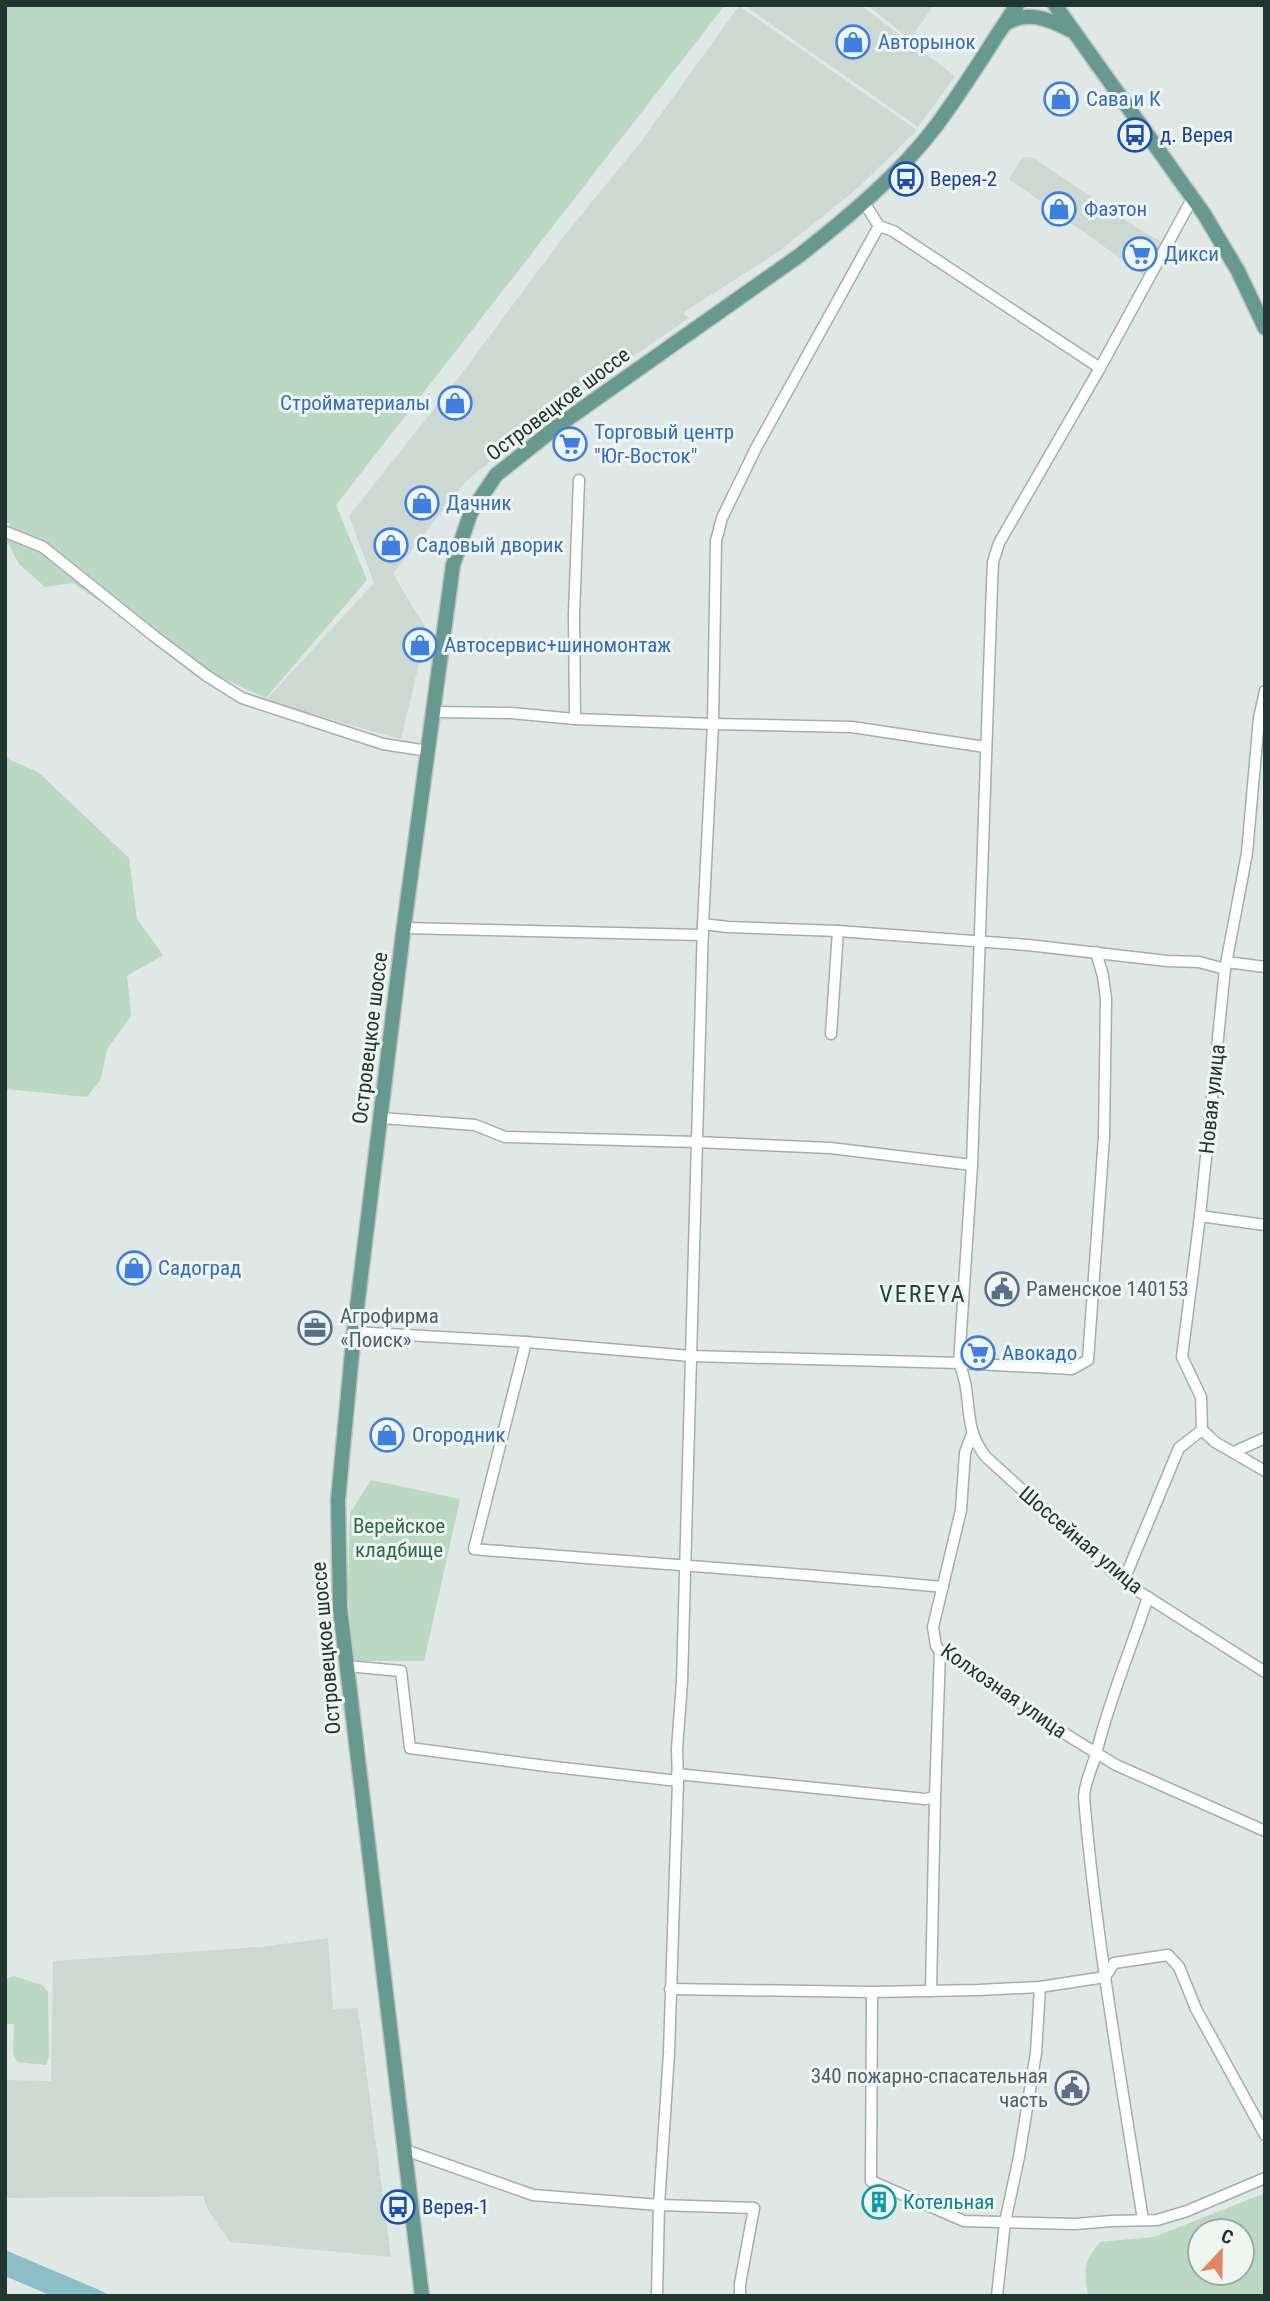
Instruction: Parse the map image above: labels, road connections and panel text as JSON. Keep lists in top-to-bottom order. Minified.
{"streets":{"main road":["Островецкое шоссе"],"street":["Новая улица","Шоссейная улица","Колхозная улица"]},"crossings":[["Шоссейная улица","Колхозная улица"]],"districts":["VEREYA"],"parks":["Верейское кладбище"],"places":{"shop":["Авторынок","Сава и К","Фаэтон","Стройматериалы","Дачник","Садовый дворик","Автосервис+шиномонтаж","Садоград","Огородник"],"bus stop":["д. Верея","Верея-2","Верея-1"],"supermarket":["Дикси","Торговый центр \"Юг-Восток\"","Авокадо"],"public building":["Раменское 140153","340 пожарно-спасательная часть"],"office":["Агрофирма «Поиск»"],"building":["Котельная"]},"north":"top"}
